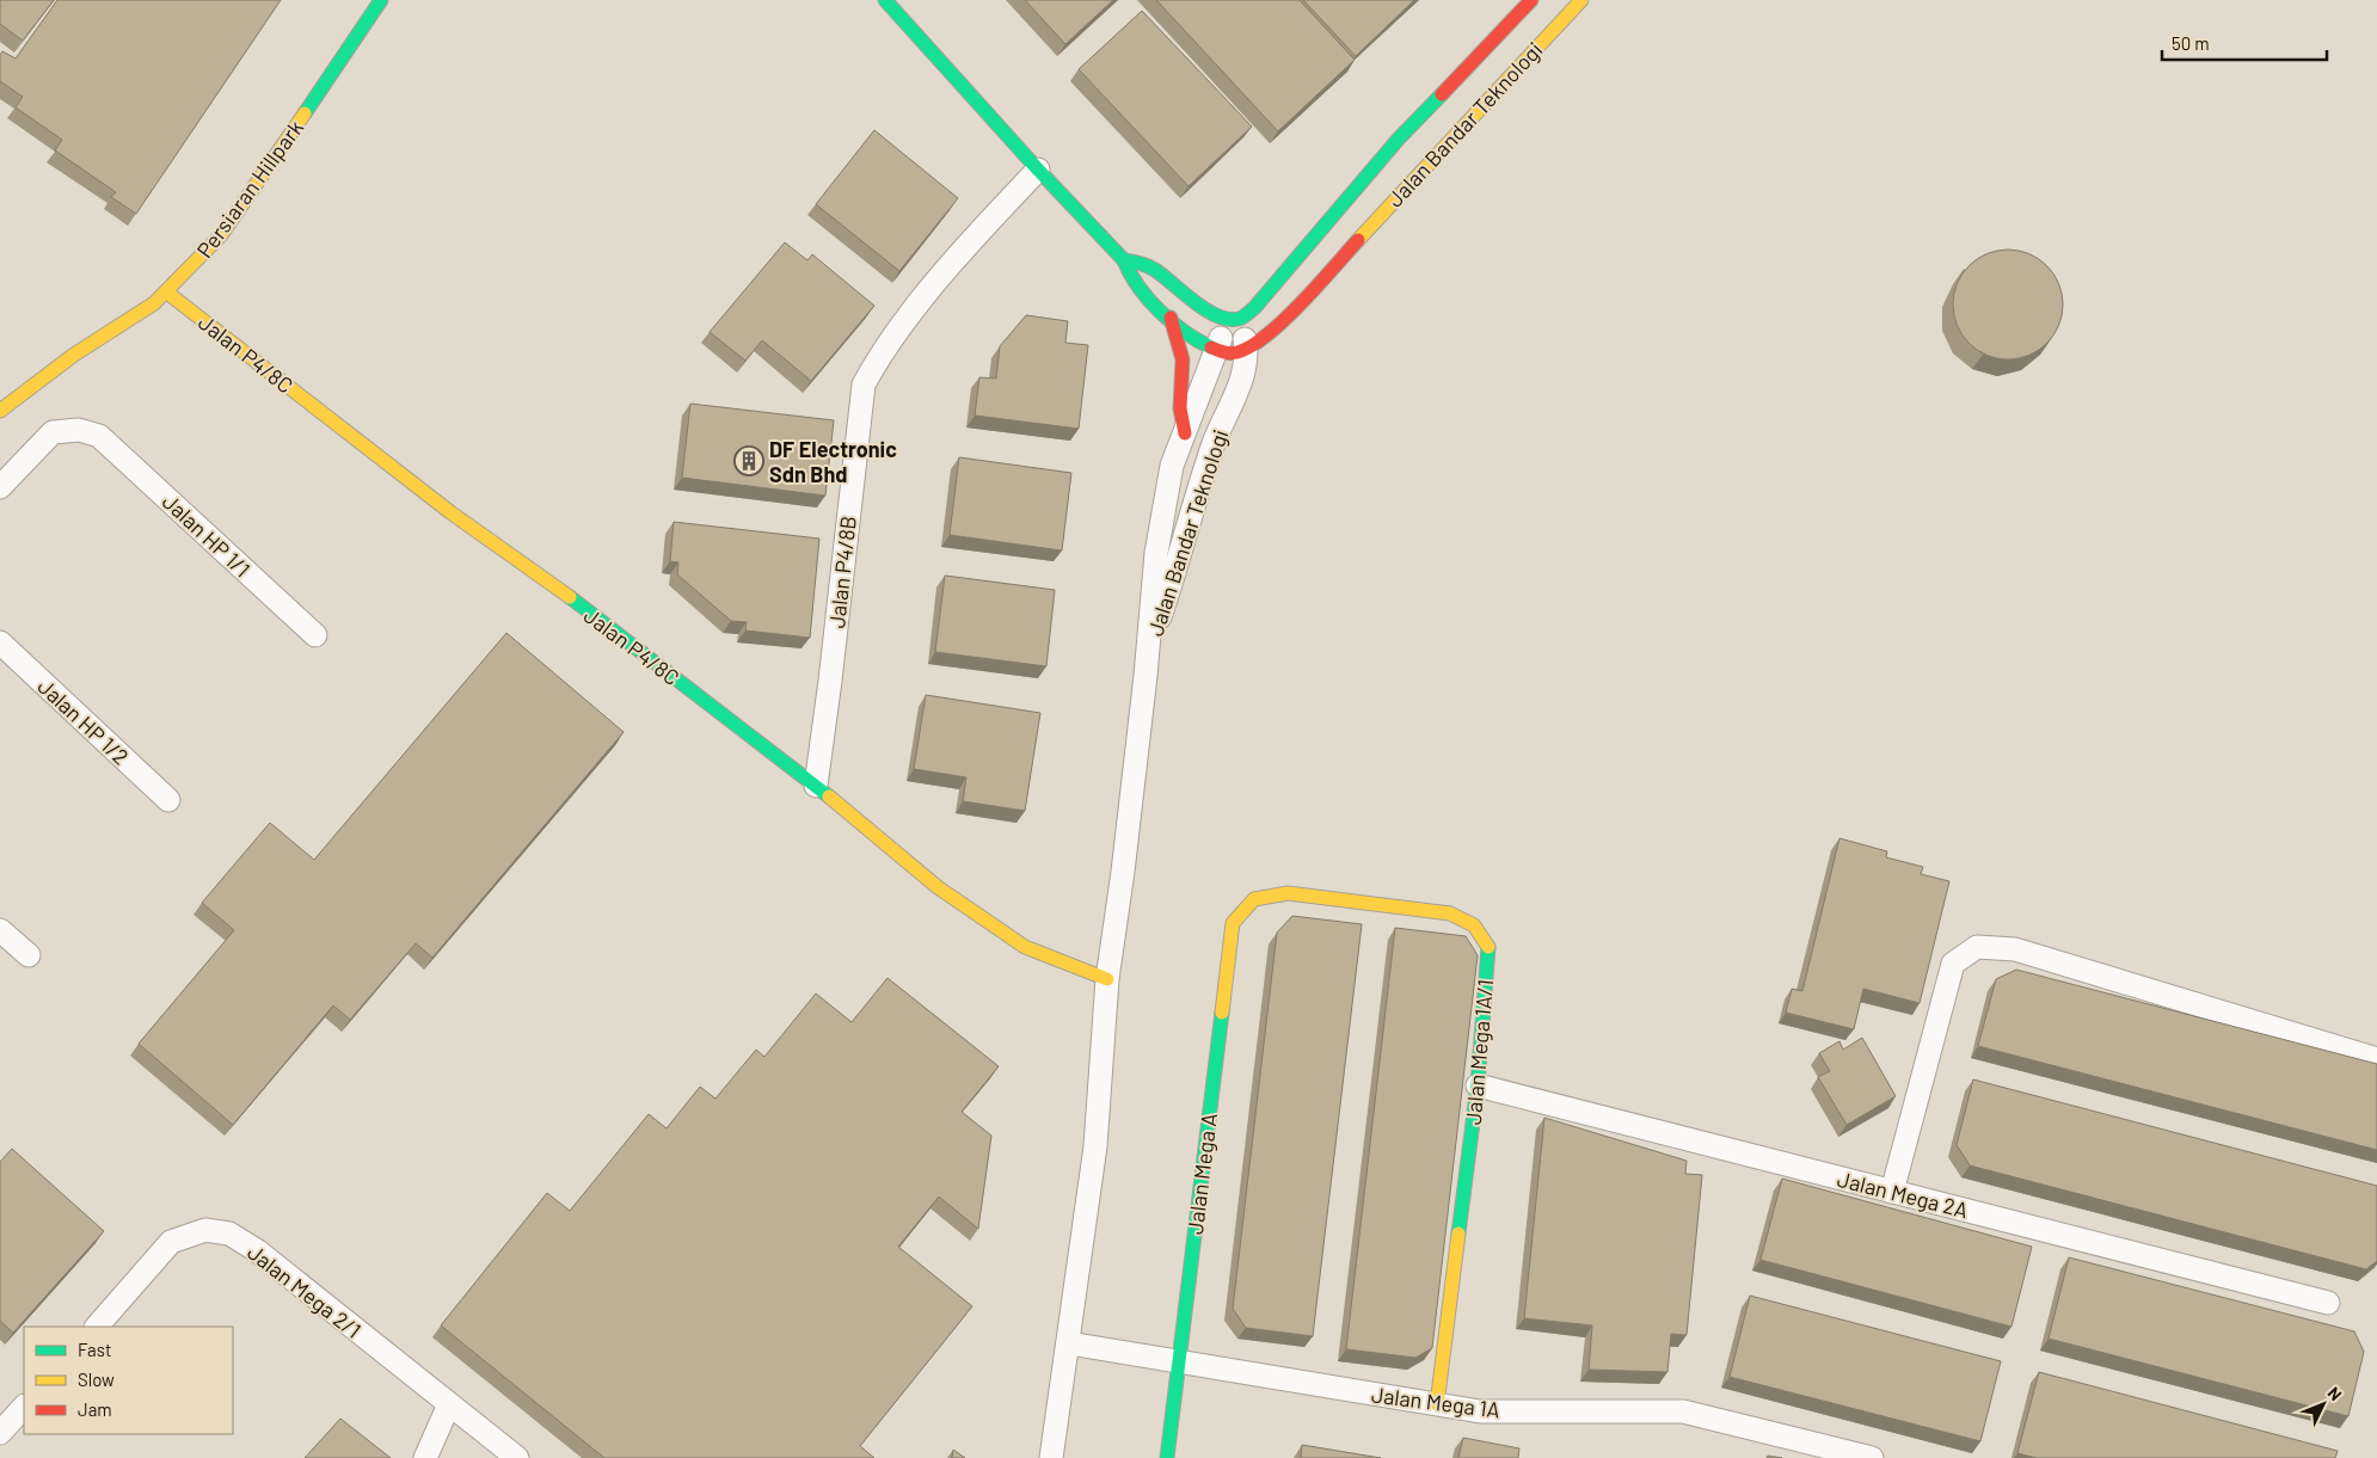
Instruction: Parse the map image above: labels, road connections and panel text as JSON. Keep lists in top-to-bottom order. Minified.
{"streets":{"street":["Jalan Bandar Teknologi","Persiaran Hillpark","Jalan P4/8C","Jalan HP 1/1","Jalan P4/8B","Jalan HP 1/2","Jalan Mega 1A/1","Jalan Mega A","Jalan Mega 2A","Jalan Mega 2/1","Jalan Mega 1A"]},"crossings":[["Persiaran Hillpark","Jalan P4/8C"],["Jalan P4/8C","Jalan P4/8B"],["Jalan Mega 1A/1","Jalan Mega A"],["Jalan Mega 1A/1","Jalan Mega 2A"],["Jalan Mega 1A/1","Jalan Mega 1A"],["Jalan Mega A","Jalan Mega 1A"]],"places":{"building":["DF Electronic Sdn Bhd"]},"legend":["Fast","Slow","Jam"],"scale_bar":"50 m","north":"top right"}
